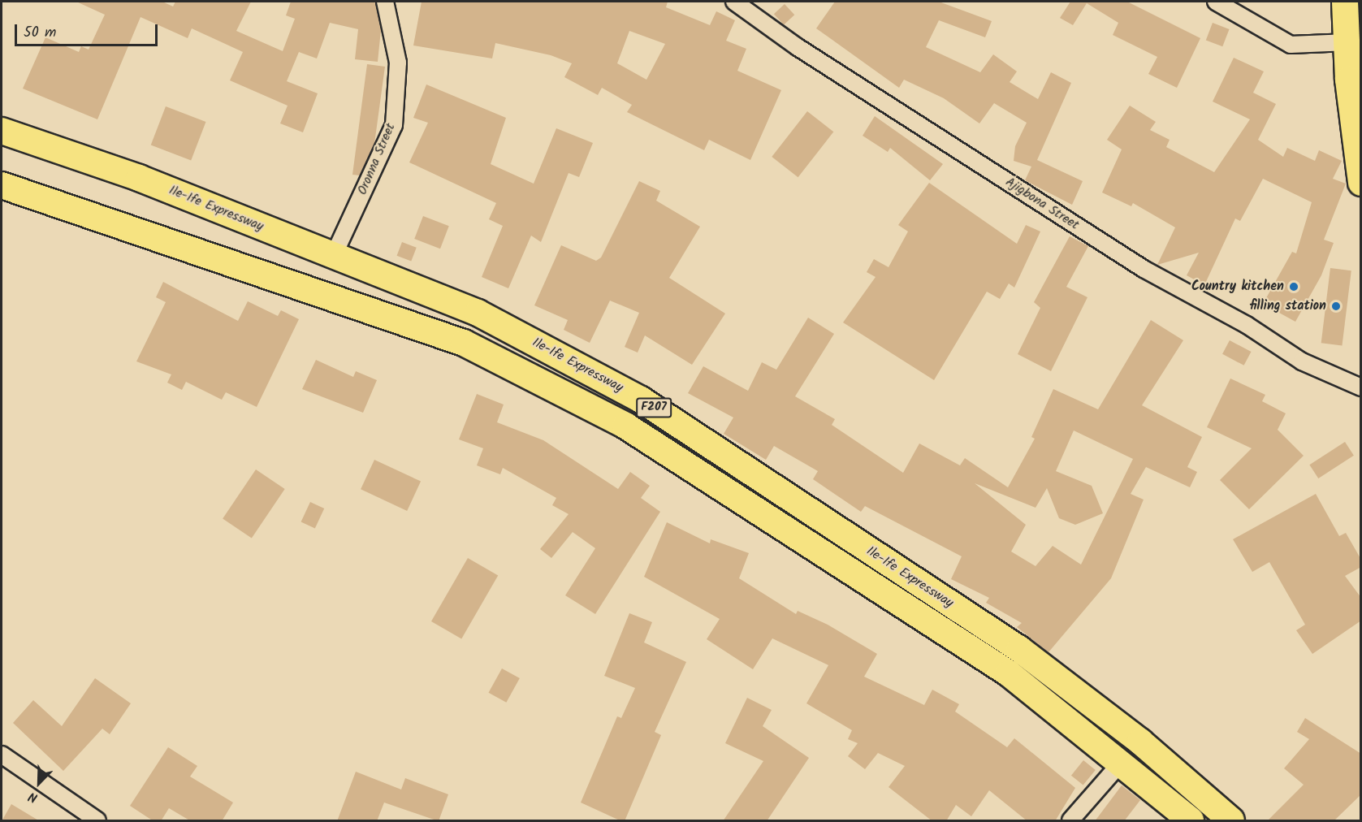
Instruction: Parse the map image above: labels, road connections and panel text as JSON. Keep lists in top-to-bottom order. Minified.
{"streets":{"main road":["Ile-Ife Expressway","F207"],"street":["Oronna Street","Ajigbona Street"]},"crossings":[["Oronna Street","Ile-Ife Expressway"]],"places":["Country kitchen","filling station"],"scale_bar":"50 m","north":"bottom left"}
